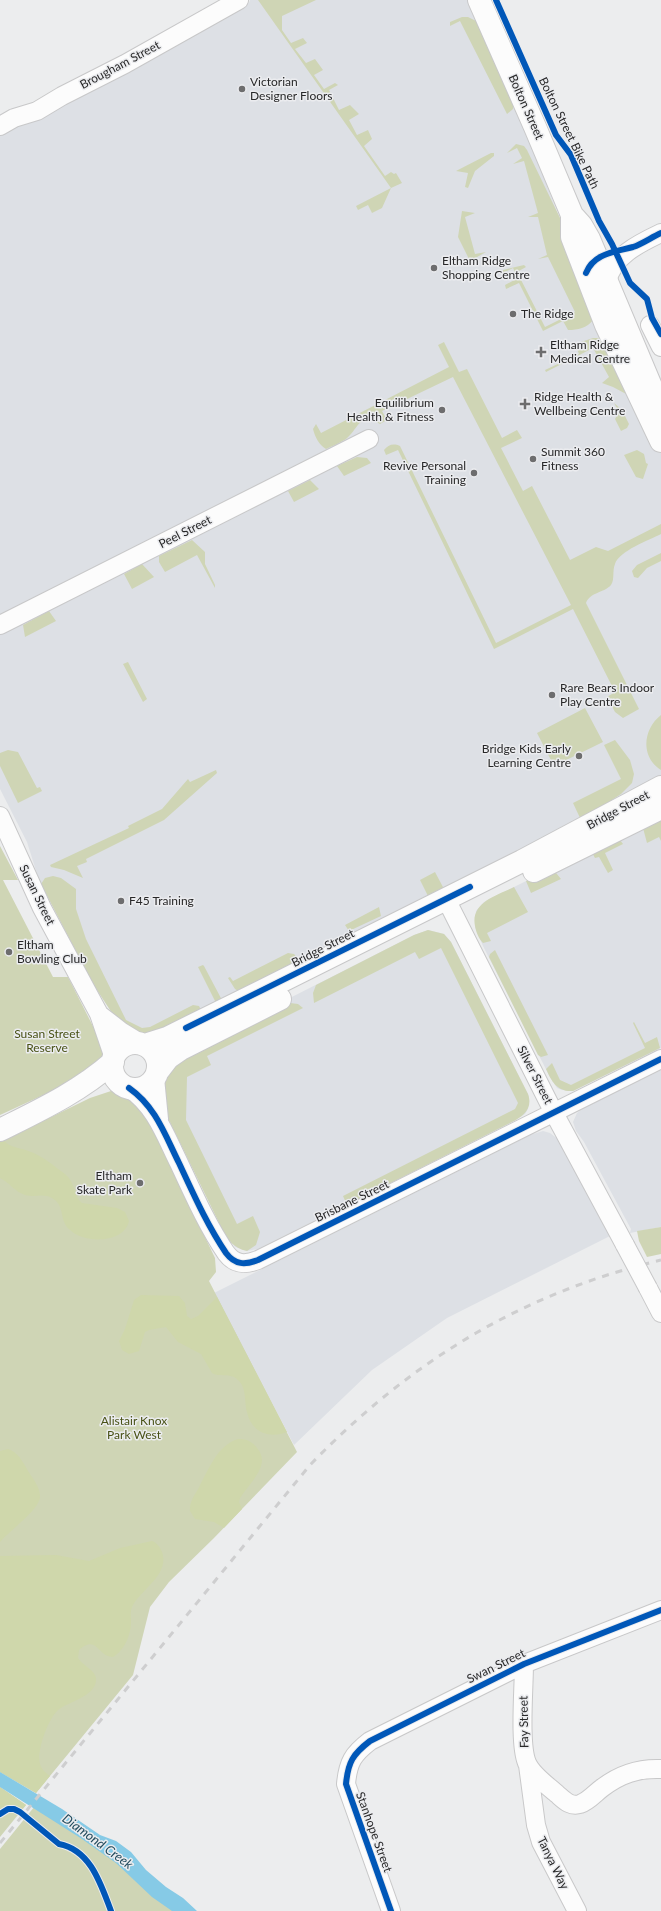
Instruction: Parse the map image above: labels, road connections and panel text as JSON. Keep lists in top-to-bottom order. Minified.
{"streets":{"main road":["Bolton Street","Bridge Street"],"street":["Brougham Street","Peel Street","Susan Street","Silver Street","Brisbane Street","Swan Street","Fay Street","Stanhope Street","Tanya Way"],"cycle path":["Bolton Street Bike Path"]},"crossings":[["Bridge Street","Susan Street"],["Bridge Street","Silver Street"],["Bridge Street","Brisbane Street"],["Susan Street","Brisbane Street"],["Silver Street","Brisbane Street"],["Swan Street","Fay Street"],["Swan Street","Stanhope Street"],["Fay Street","Tanya Way"]],"water":["Diamond Creek"],"parks":["Susan Street Reserve","Alistair Knox Park West"],"places":{"other":["Victorian Designer Floors","Eltham Ridge Shopping Centre","The Ridge","Equilibrium Health & Fitness","Summit 360 Fitness","Revive Personal Training","Rare Bears Indoor Play Centre","Bridge Kids Early Learning Centre","F45 Training","Eltham Bowling Club","Eltham Skate Park"],"health":["Eltham Ridge Medical Centre","Ridge Health & Wellbeing Centre"]}}
